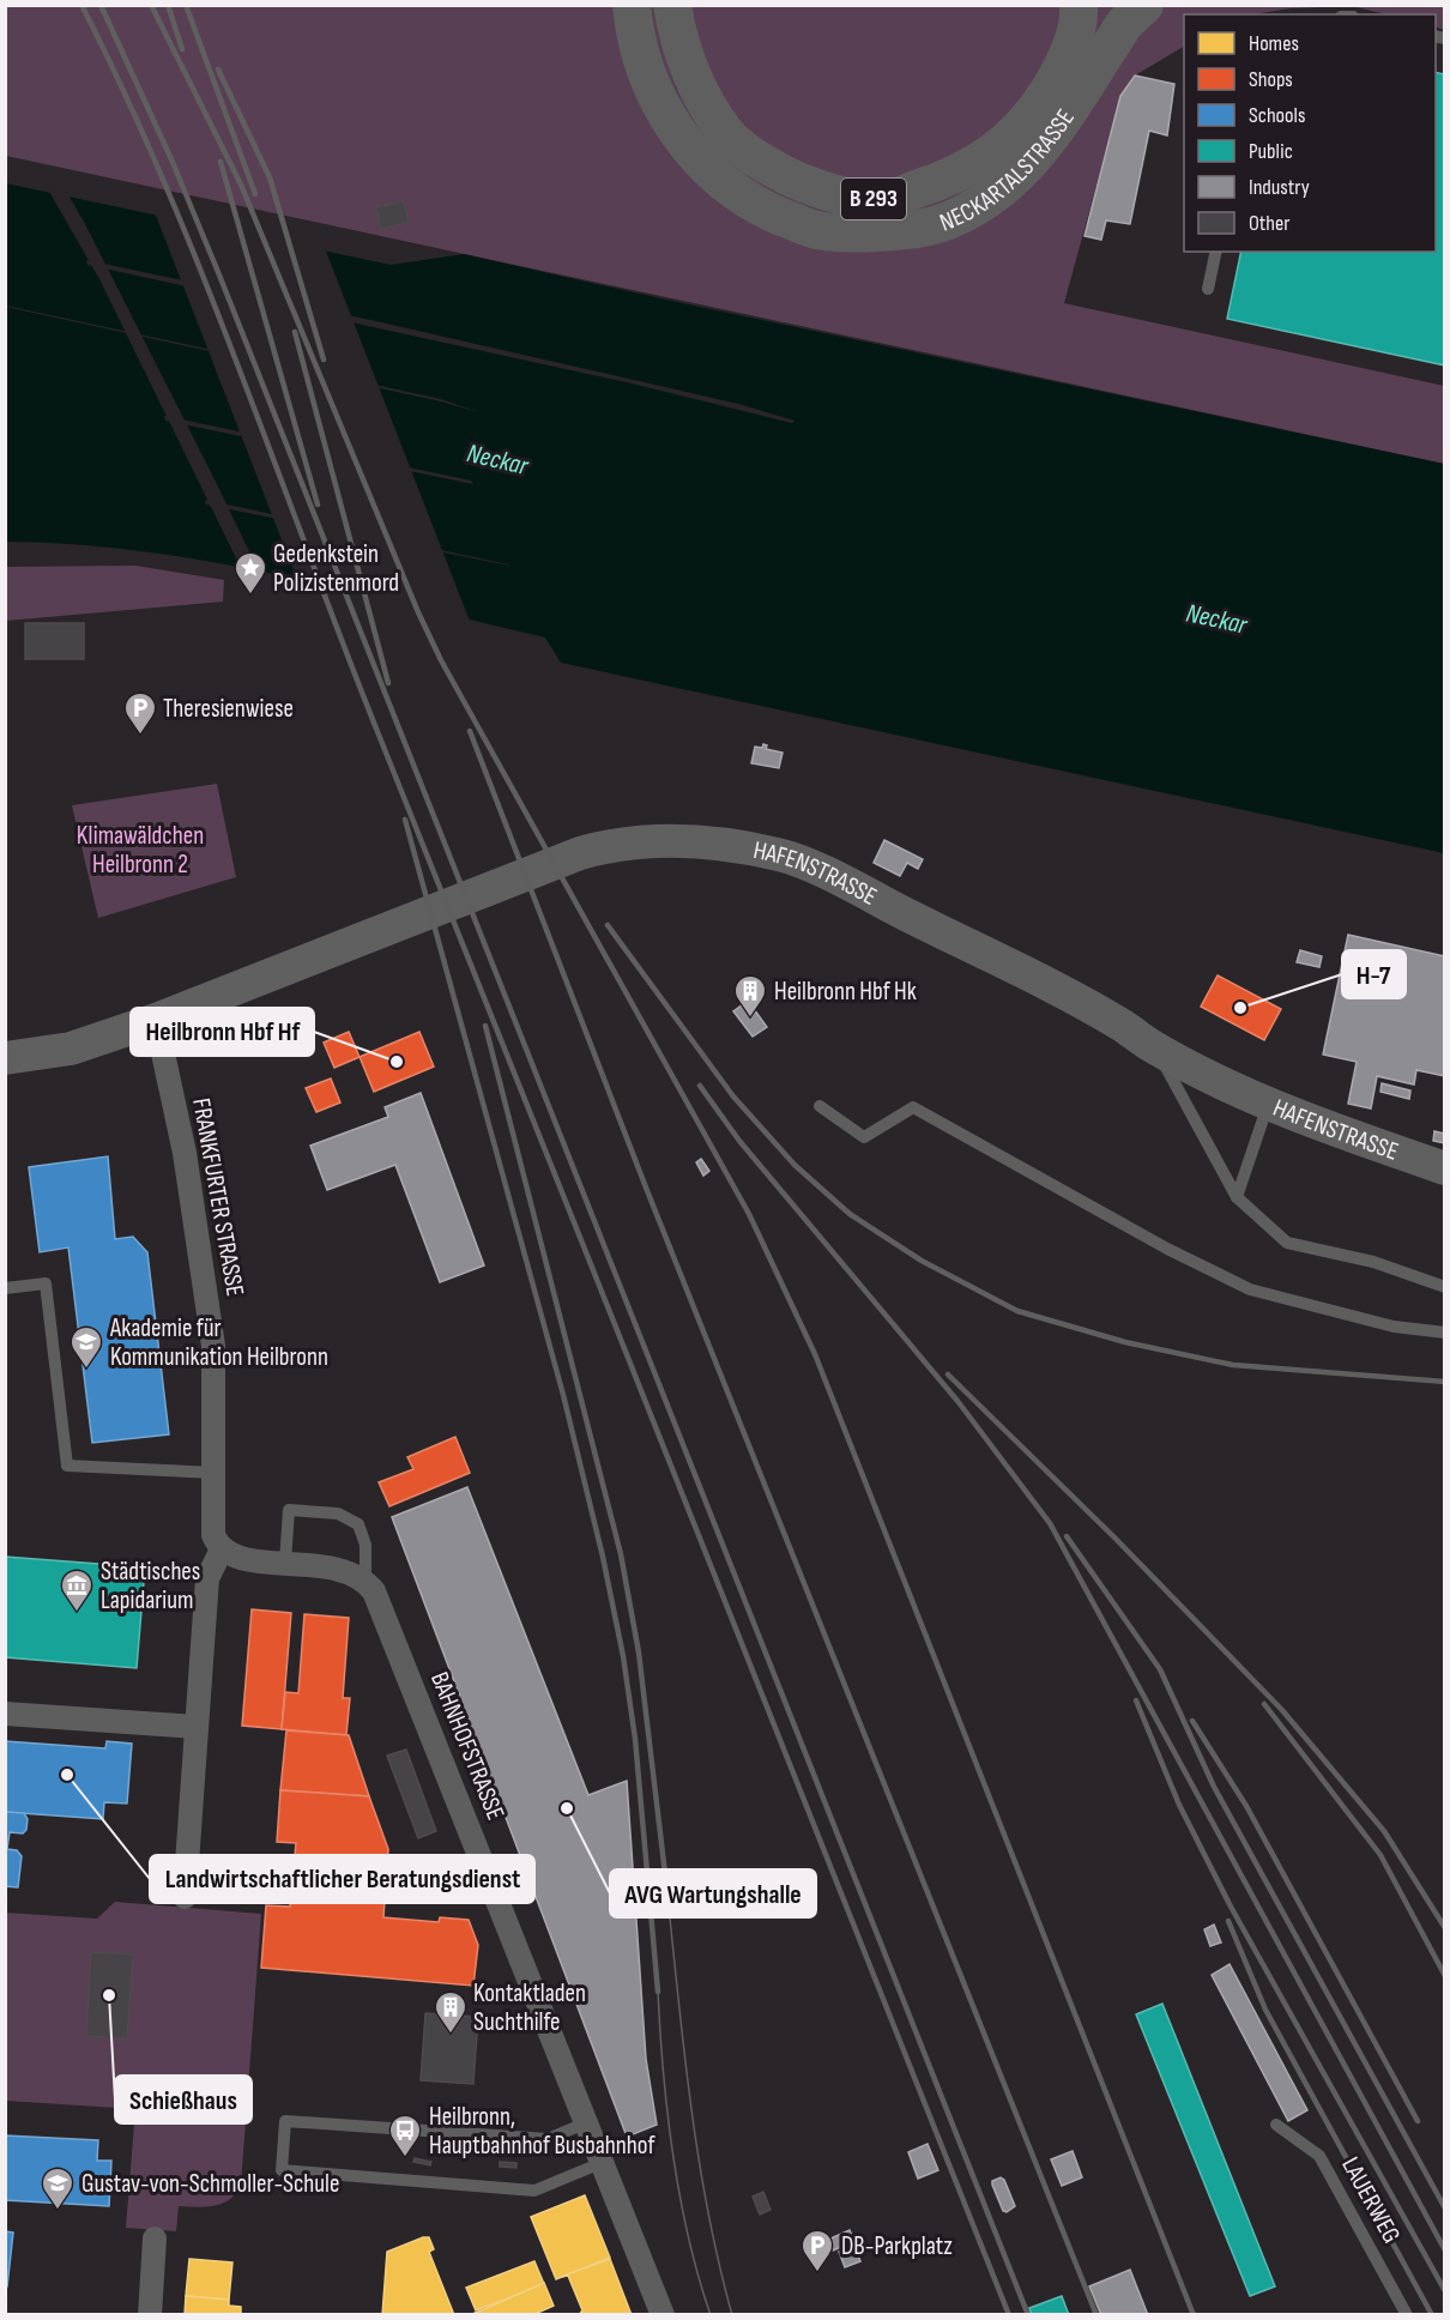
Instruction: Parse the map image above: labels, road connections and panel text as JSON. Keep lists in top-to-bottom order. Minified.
{"streets":{"main road":["NECKARTALSTRASSE","B 293","HAFENSTRASSE"],"street":["FRANKFURTER STRASSE","BAHNHOFSTRASSE"],"lane":["LAUERWEG"]},"crossings":[["HAFENSTRASSE","FRANKFURTER STRASSE"]],"water":["Neckar"],"parks":["Klimawäldchen Heilbronn 2"],"places":{"place":["Gedenkstein Polizistenmord"],"parking":["Theresienwiese","DB-Parkplatz"],"other":["H-7","Heilbronn Hbf Hf","Landwirtschaftlicher Beratungsdienst","AVG Wartungshalle","Schießhaus"],"building":["Heilbronn Hbf Hk","Kontaktladen Suchthilfe"],"school or university":["Akademie für Kommunikation Heilbronn","Gustav-von-Schmoller-Schule"],"museum":["Städtisches Lapidarium"],"bus stop":["Heilbronn, Hauptbahnhof Busbahnhof"]},"legend":["Homes","Shops","Schools","Public","Industry","Other"]}
